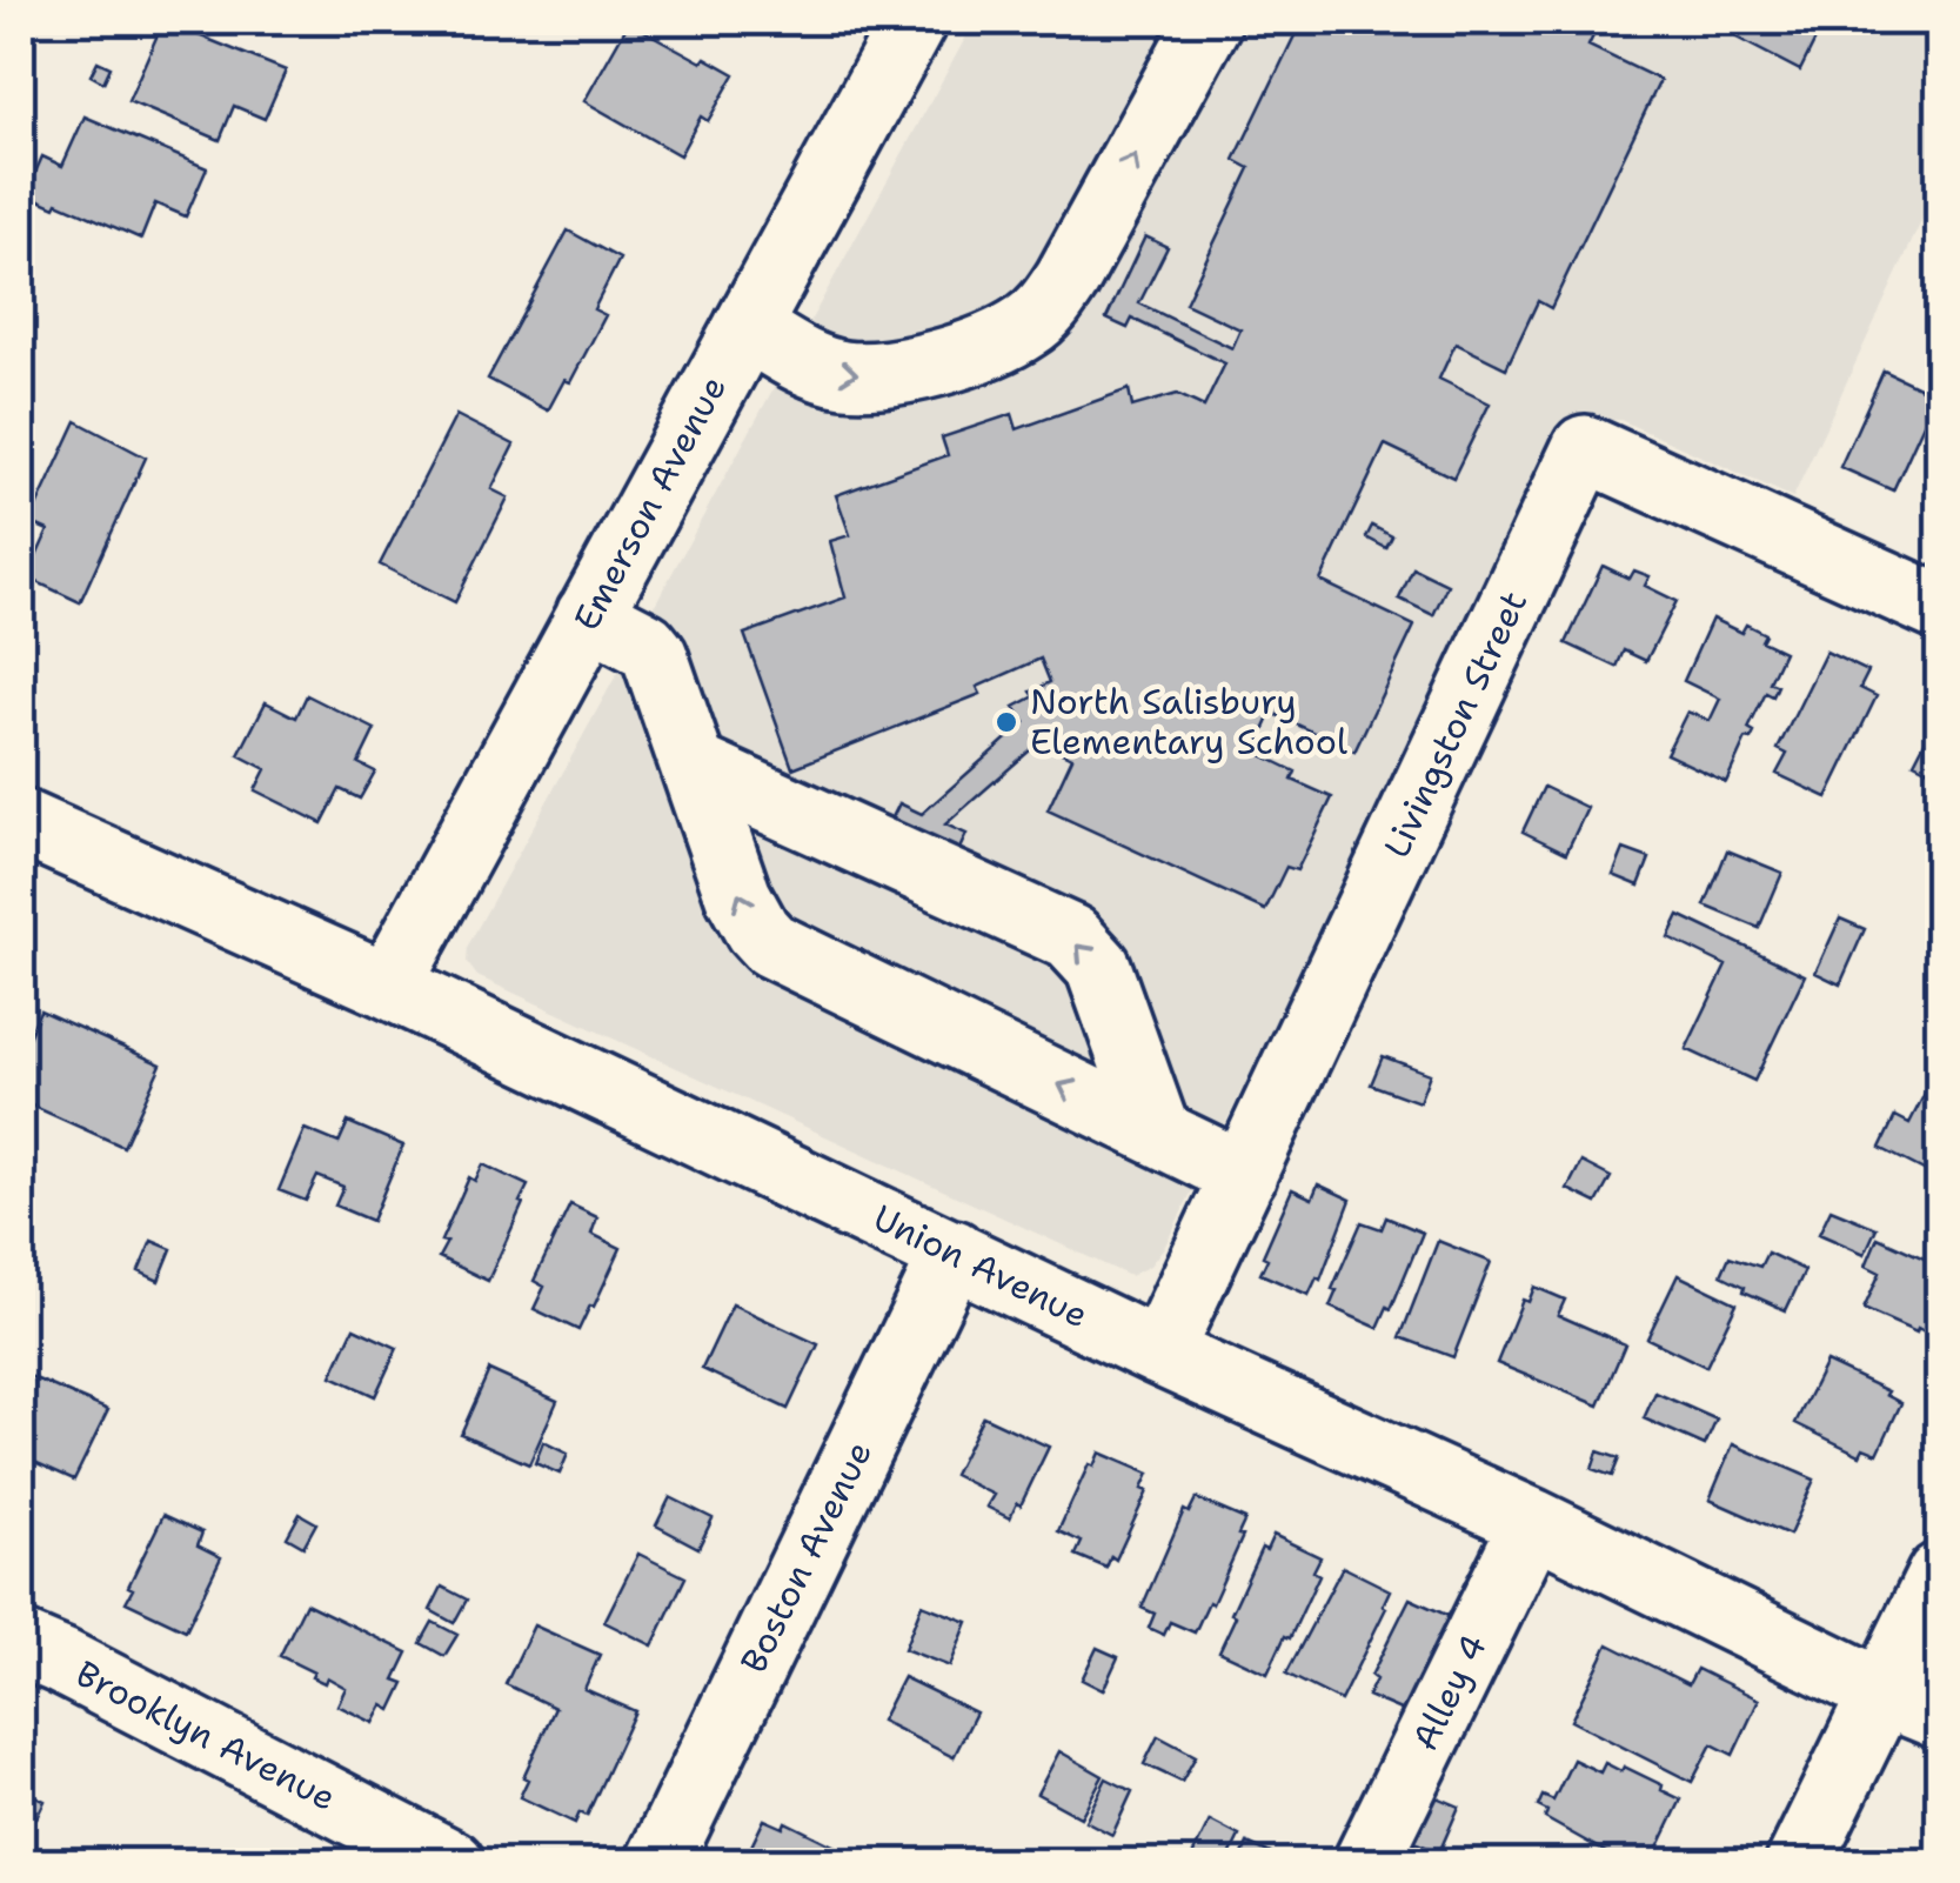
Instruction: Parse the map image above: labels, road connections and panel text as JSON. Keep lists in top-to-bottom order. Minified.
{"streets":{"street":["Emerson Avenue","Livingston Street","Union Avenue","Boston Avenue","Alley 4","Brooklyn Avenue"]},"crossings":[["Emerson Avenue","Union Avenue"],["Livingston Street","Union Avenue"],["Union Avenue","Boston Avenue"],["Union Avenue","Alley 4"]],"places":["North Salisbury Elementary School"]}
